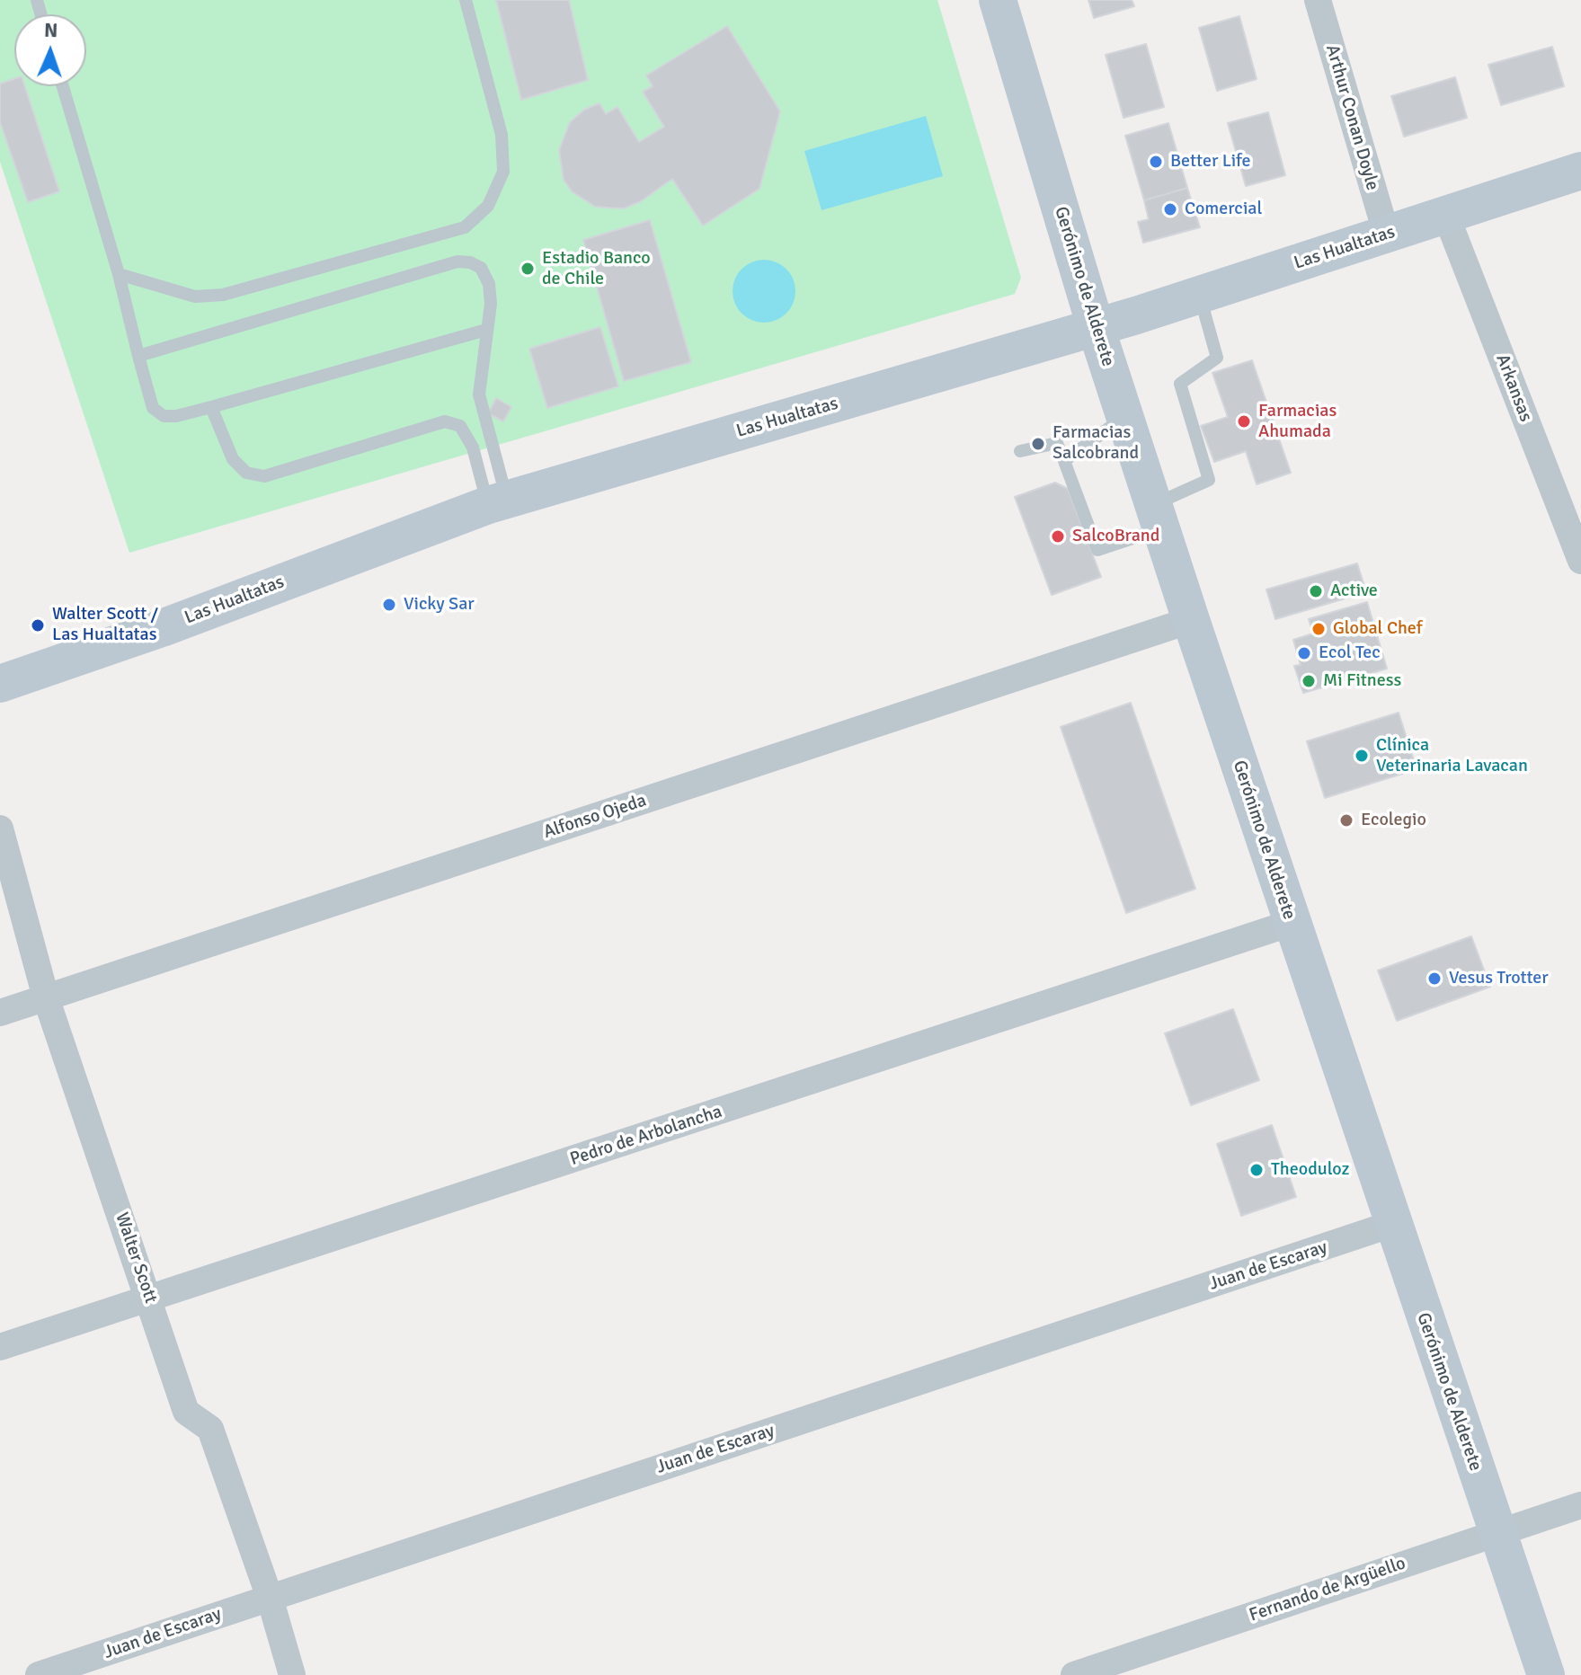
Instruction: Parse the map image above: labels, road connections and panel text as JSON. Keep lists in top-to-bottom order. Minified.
{"streets":{"main road":["Las Hualtatas","Gerónimo de Alderete"],"street":["Arthur Conan Doyle","Arkansas","Alfonso Ojeda","Pedro de Arbolancha","Walter Scott","Juan de Escaray","Fernando de Argüello"]},"crossings":[["Arthur Conan Doyle","Las Hualtatas"],["Las Hualtatas","Gerónimo de Alderete"],["Las Hualtatas","Arkansas"],["Gerónimo de Alderete","Alfonso Ojeda"],["Gerónimo de Alderete","Pedro de Arbolancha"],["Gerónimo de Alderete","Juan de Escaray"],["Gerónimo de Alderete","Fernando de Argüello"],["Alfonso Ojeda","Walter Scott"],["Pedro de Arbolancha","Walter Scott"],["Walter Scott","Juan de Escaray"]],"places":["Better Life","Comercial","Estadio Banco de Chile","Farmacias Ahumada","Farmacias Salcobrand","SalcoBrand","Active","Vicky Sar","Walter Scott / Las Hualtatas","Global Chef","Ecol Tec","Mi Fitness","Clínica Veterinaria Lavacan","Ecolegio","Vesus Trotter","Theoduloz"],"north":"top"}
